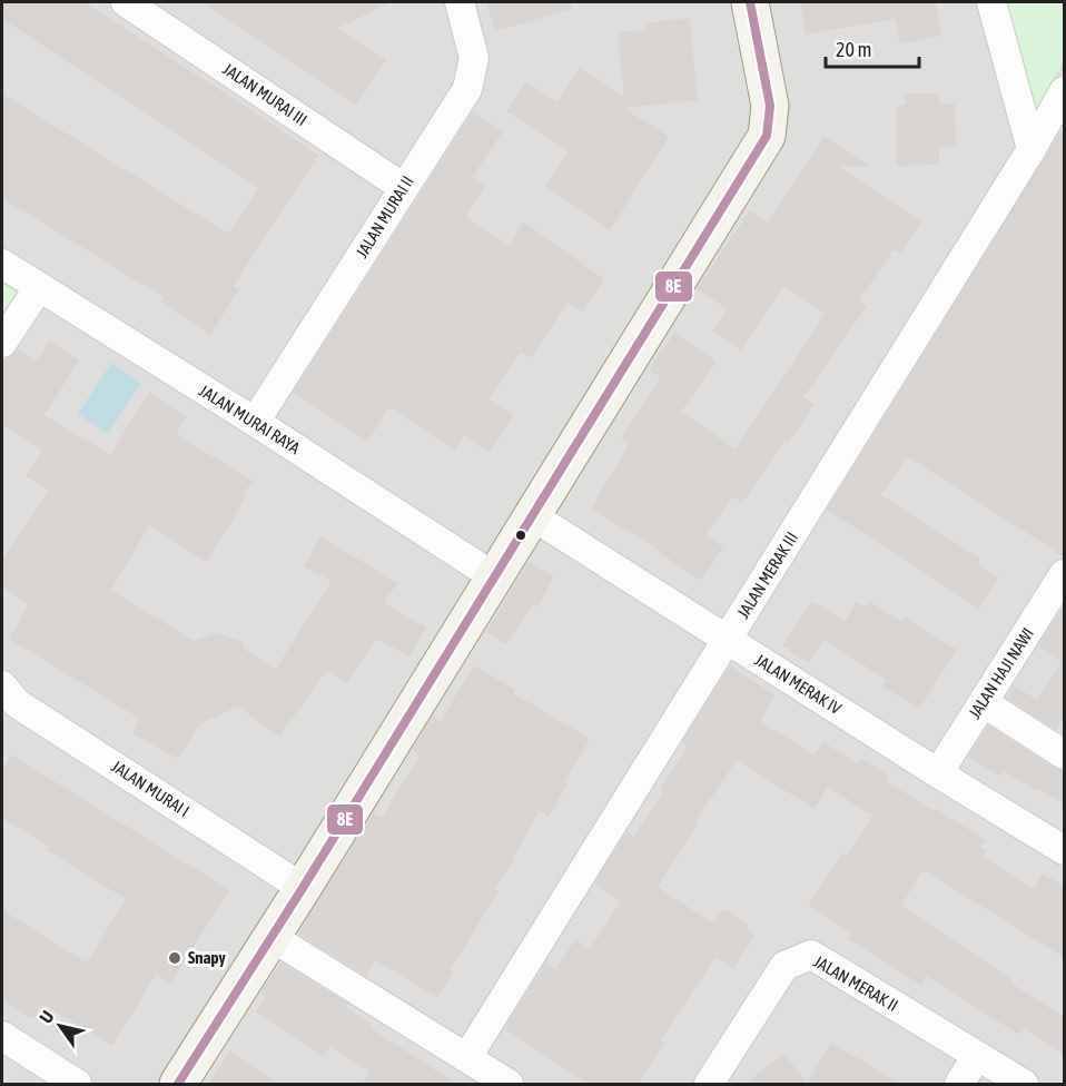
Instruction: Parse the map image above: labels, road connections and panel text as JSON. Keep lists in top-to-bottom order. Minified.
{"streets":{"street":["JALAN MURAI III","JALAN MURAI II","JALAN MURAI RAYA","JALAN MERAK III","JALAN HAJI NAWI","JALAN MERAK IV","JALAN MURAI I","JALAN MERAK II"]},"crossings":[["JALAN MURAI III","JALAN MURAI II"],["JALAN MURAI II","JALAN MURAI RAYA"],["JALAN MERAK III","JALAN MERAK IV"],["JALAN HAJI NAWI","JALAN MERAK IV"]],"places":["Snapy"],"lines":["transit line 8E"],"scale_bar":"20 m","north":"top left"}
